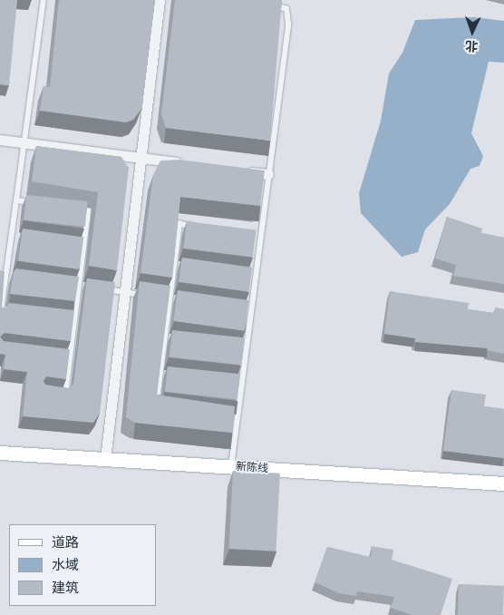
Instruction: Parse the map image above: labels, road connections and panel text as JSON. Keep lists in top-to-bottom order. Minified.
{"streets":{"street":["新陈线"]},"legend":["道路","水域","建筑"],"north":"bottom"}
